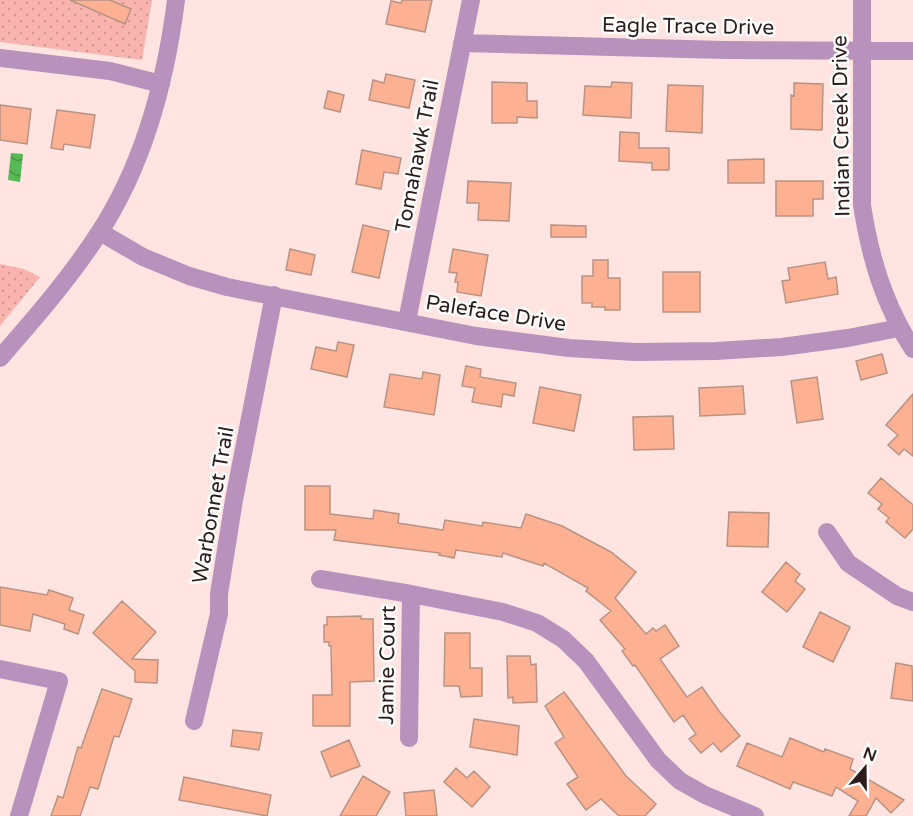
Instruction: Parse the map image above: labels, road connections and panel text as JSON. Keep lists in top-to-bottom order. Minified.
{"streets":{"street":["Eagle Trace Drive","Indian Creek Drive","Tomahawk Trail","Paleface Drive","Warbonnet Trail","Jamie Court"]},"crossings":[["Eagle Trace Drive","Indian Creek Drive"],["Eagle Trace Drive","Tomahawk Trail"],["Indian Creek Drive","Paleface Drive"],["Tomahawk Trail","Paleface Drive"],["Paleface Drive","Warbonnet Trail"]],"north":"top"}
